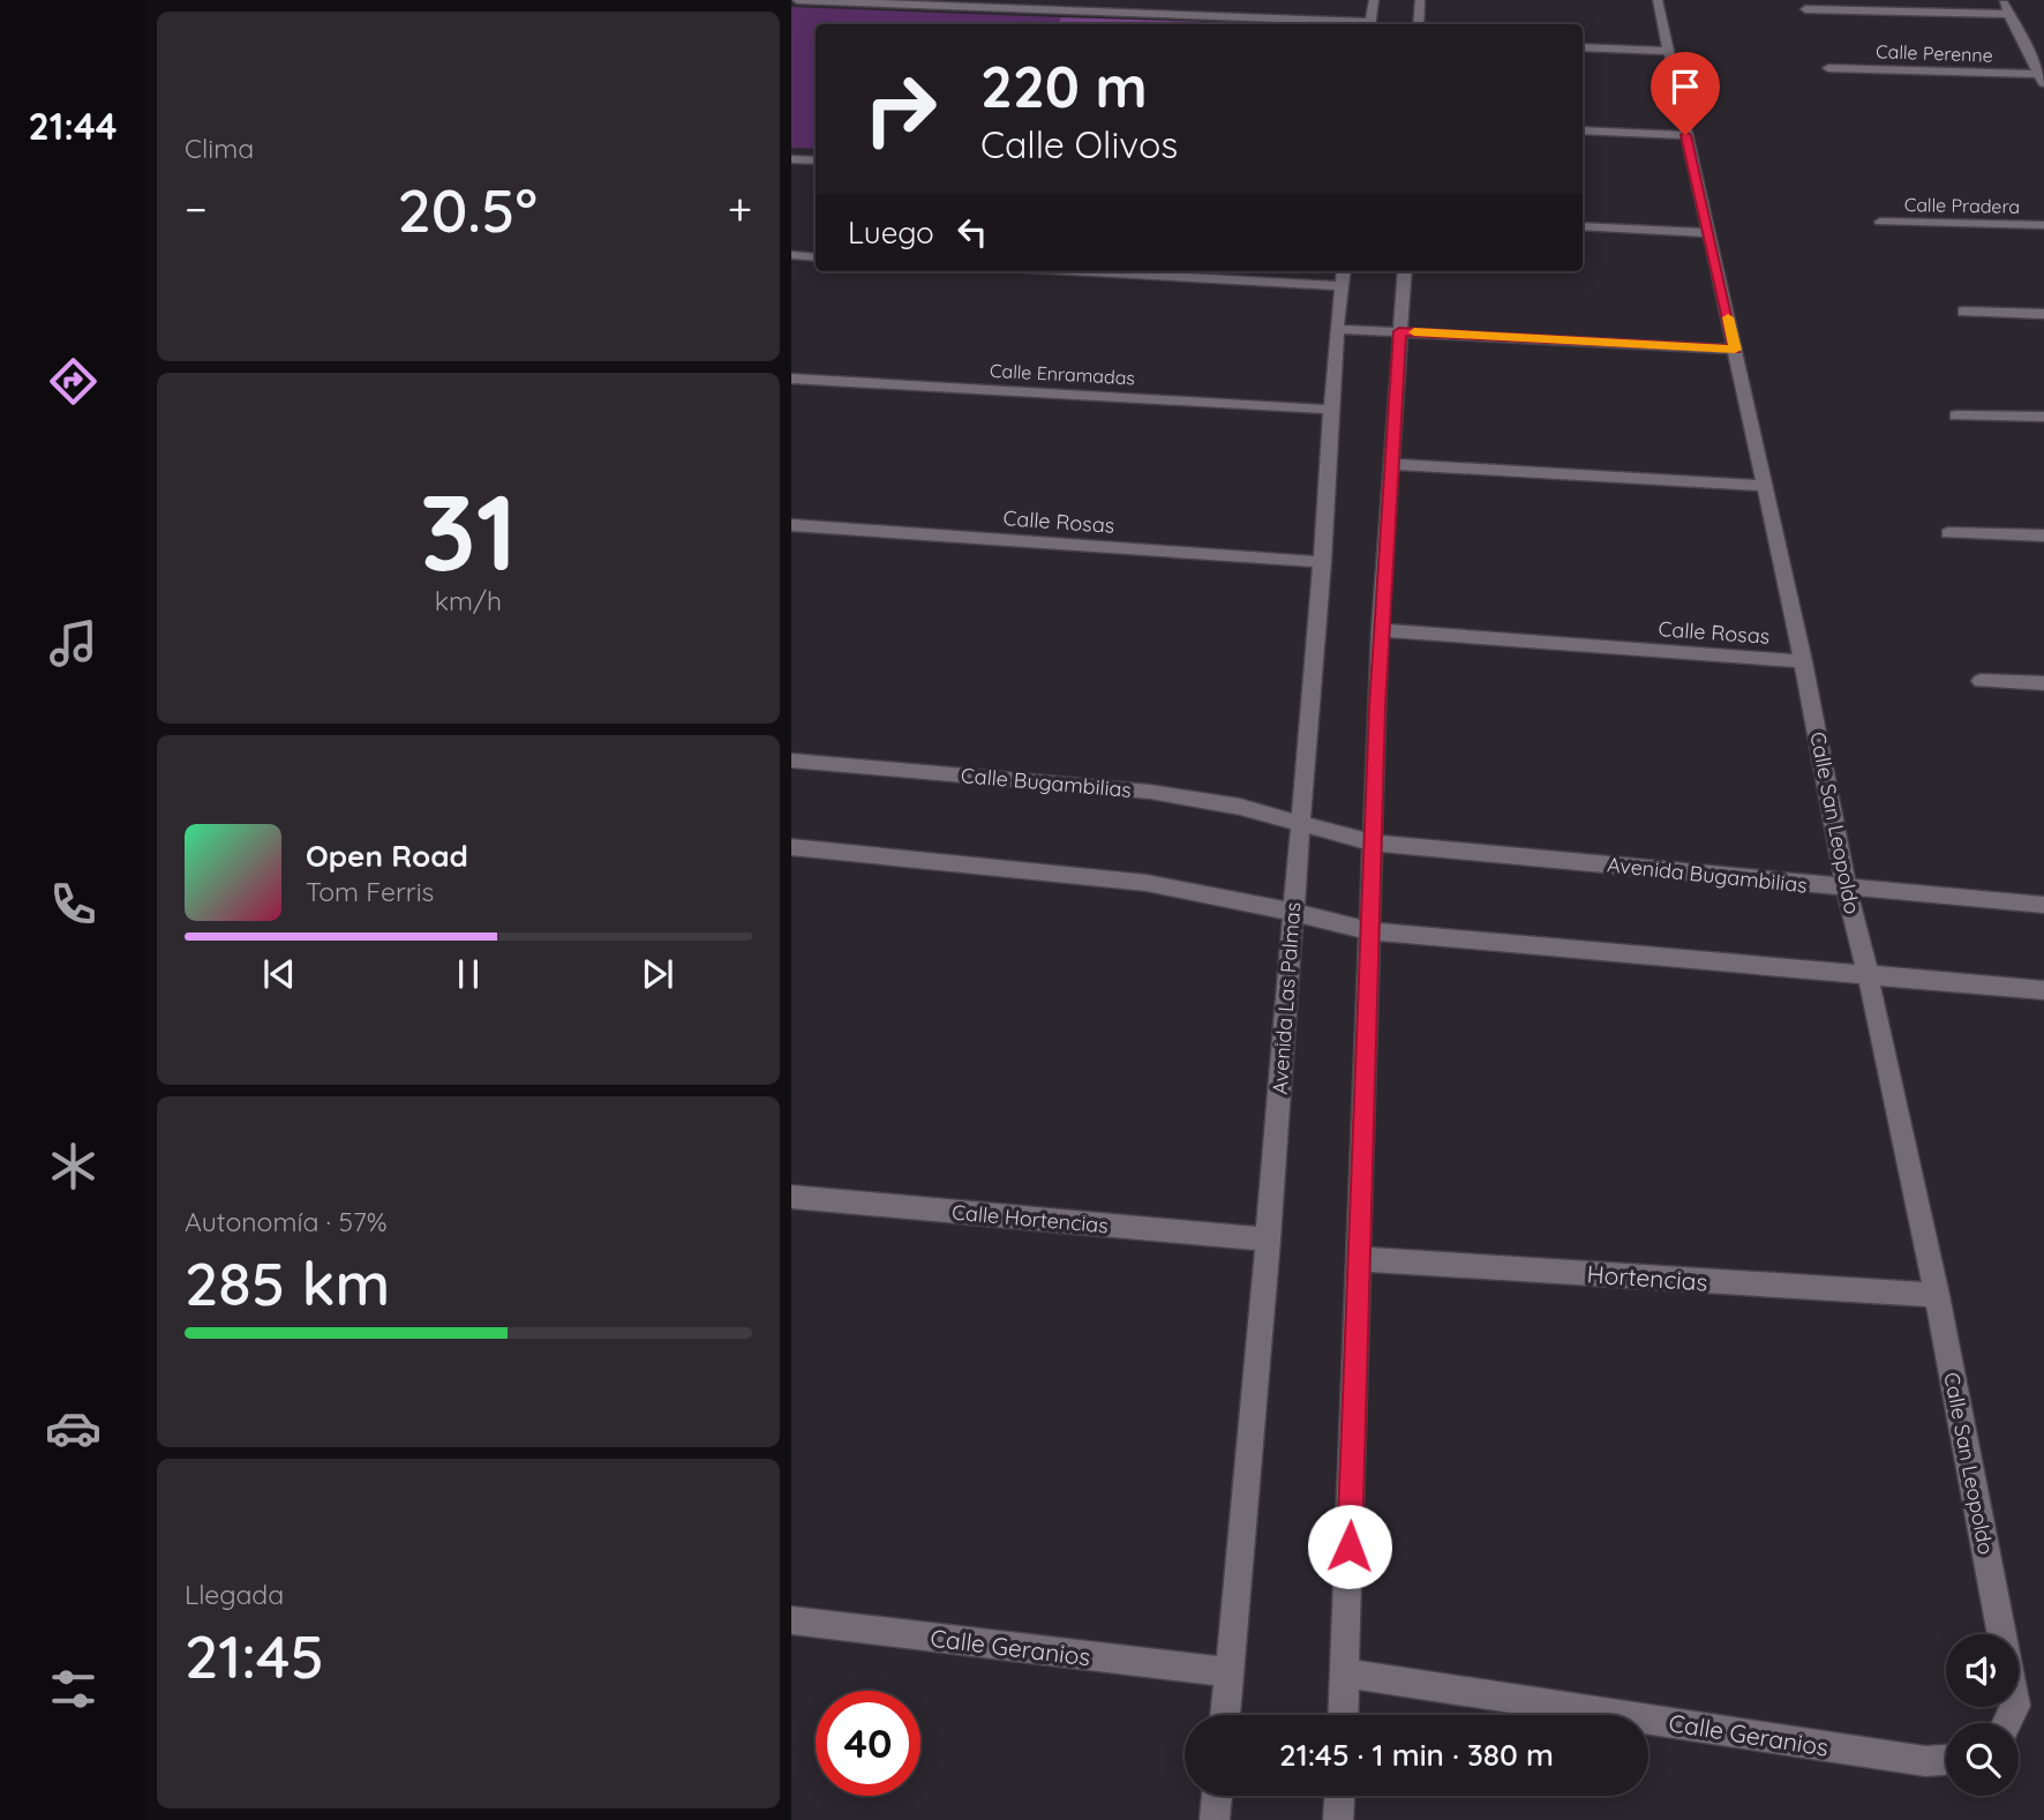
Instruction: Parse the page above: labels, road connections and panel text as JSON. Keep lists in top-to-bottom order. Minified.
{"streets":{"street":["Calle Perenne","Calle Pradera","Calle Enramadas","Calle Rosas","Calle Bugambilias","Calle San Leopoldo","Avenida Bugambilias","Avenida Las Palmas","Calle Hortencias","Hortencias","Calle Geranios"]},"crossings":[["Calle Enramadas","Avenida Las Palmas"],["Calle Rosas","Calle San Leopoldo"],["Calle Rosas","Avenida Las Palmas"],["Calle Bugambilias","Avenida Bugambilias"],["Calle Bugambilias","Avenida Las Palmas"],["Calle San Leopoldo","Avenida Bugambilias"],["Calle San Leopoldo","Hortencias"],["Avenida Las Palmas","Calle Hortencias"],["Avenida Las Palmas","Calle Geranios"]],"page":{"tabs":"21:44","tile":["Clima",["31","km/h"],["Autonomía · 57%","285 km"],["Llegada","21:45"]],"turn":["220 m","Calle Olivos"],"heat":["−","20.5°","+"],"then":"Luego","song":["Open Road","Tom Ferris"],"limit":"40","trip":"21:45 · 1 min · 380 m"}}
